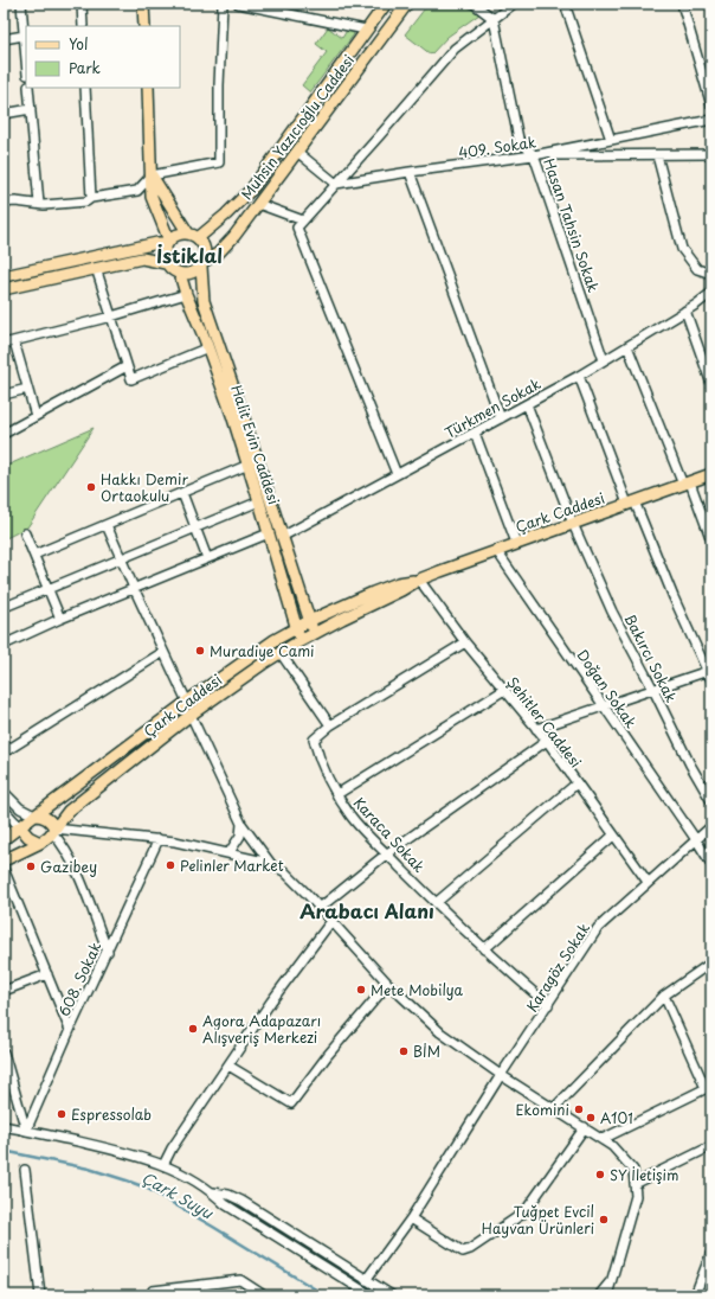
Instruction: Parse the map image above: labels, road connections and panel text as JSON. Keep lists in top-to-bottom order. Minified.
{"streets":{"main road":["Muhsin Yazıcıoğlu Caddesi","Halit Evin Caddesi","Çark Caddesi"],"street":["409. Sokak","Hasan Tahsin Sokak","Türkmen Sokak","Bakırcı Sokak","Doğan Sokak","Şehitler Caddesi","Karaca Sokak","Karagöz Sokak","608. Sokak"]},"crossings":[["Muhsin Yazıcıoğlu Caddesi","Halit Evin Caddesi"],["409. Sokak","Hasan Tahsin Sokak"],["Hasan Tahsin Sokak","Türkmen Sokak"],["Türkmen Sokak","Halit Evin Caddesi"],["Türkmen Sokak","Bakırcı Sokak"],["Halit Evin Caddesi","Çark Caddesi"],["Çark Caddesi","Bakırcı Sokak"],["Çark Caddesi","Doğan Sokak"],["Çark Caddesi","Şehitler Caddesi"],["Doğan Sokak","Karagöz Sokak"],["Şehitler Caddesi","Karagöz Sokak"],["Karaca Sokak","Karagöz Sokak"]],"districts":["İstiklal","Arabacı Alanı"],"water":["Çark Suyu"],"places":["Hakkı Demir Ortaokulu","Muradiye Cami","Pelinler Market","Gazibey","Mete Mobilya","Agora Adapazarı Alışveriş Merkezi","BİM","Ekomini","Espressolab","A101","SY İletişim","Tuğpet Evcil Hayvan Ürünleri"],"legend":["Yol","Park"]}
